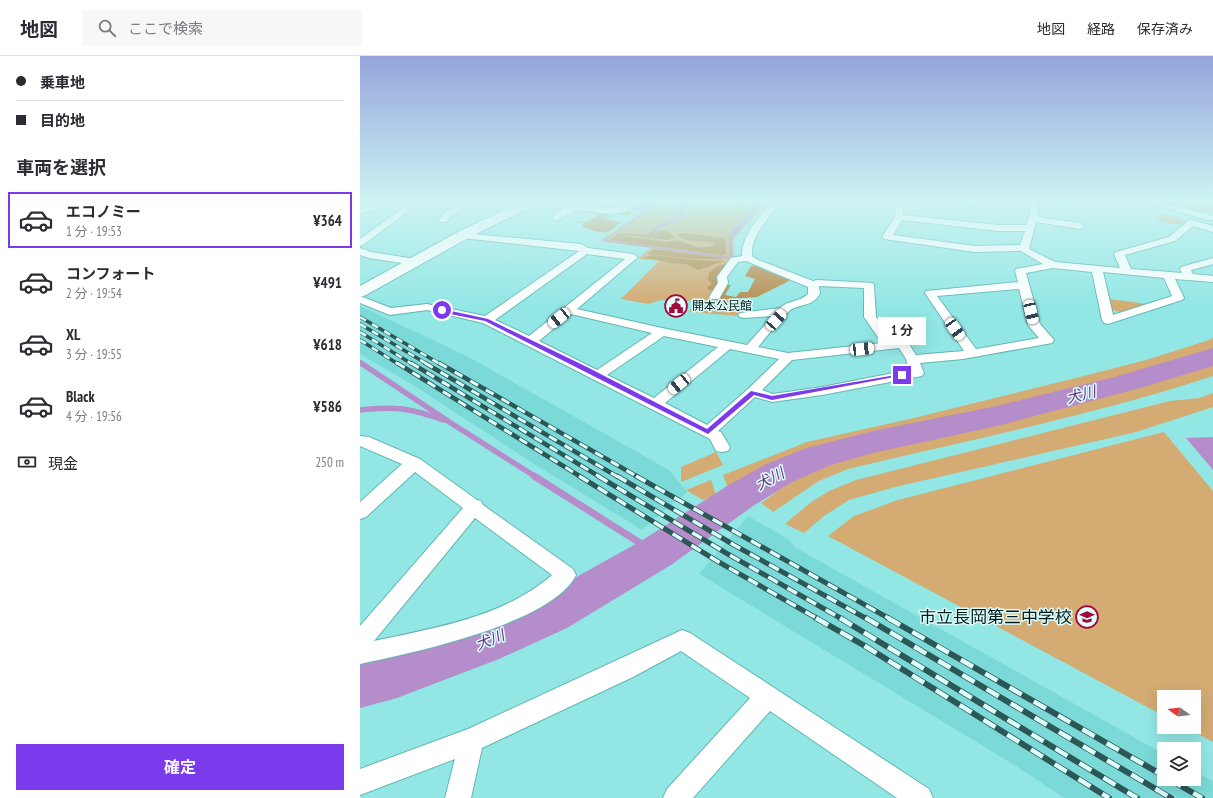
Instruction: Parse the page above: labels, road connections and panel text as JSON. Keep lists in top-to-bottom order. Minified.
{"water":["犬川"],"places":{"public building":["開本公民館"],"school or university":["市立長岡第三中学校"]},"north":"left","page":{"header":"地図","search":"ここで検索","nav":["地図","経路","保存済み"],"banner":["乗車地","目的地"],"heading":"車両を選択","list":[{"name":"エコノミー","note":"1 分 · 19:53","value":"¥364"},{"name":"コンフォート","note":"2 分 · 19:54","value":"¥491"},{"name":"XL","note":"3 分 · 19:55","value":"¥618"},{"name":"Black","note":"4 分 · 19:56","value":"¥586"}],"bubble":"1 分","pay":["現金","250 m"],"buttons":"確定"}}
